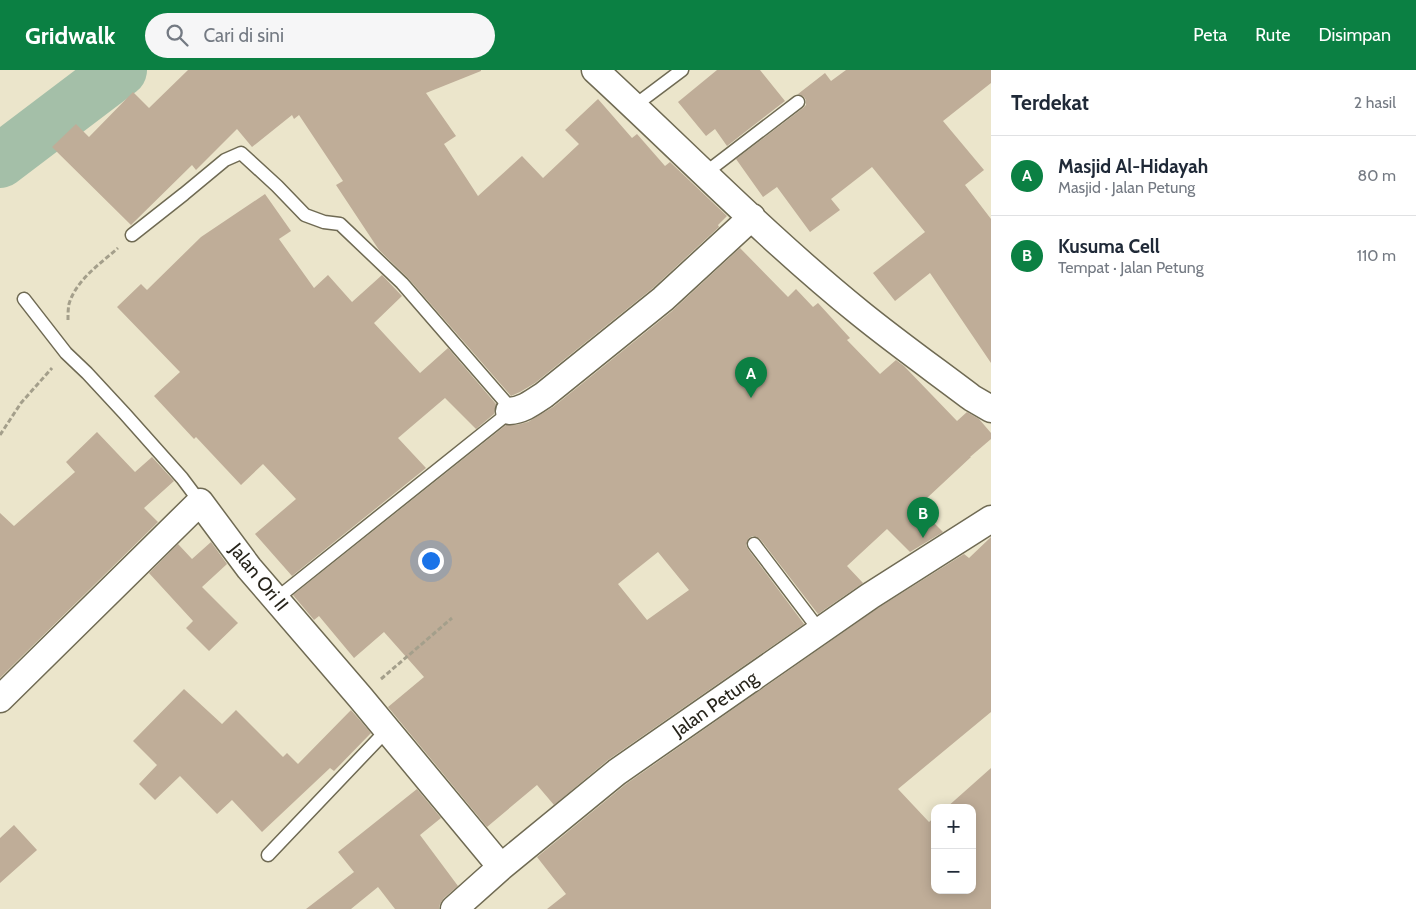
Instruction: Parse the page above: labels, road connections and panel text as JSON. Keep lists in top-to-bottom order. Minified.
{"streets":{"street":["Jalan Ori II","Jalan Petung"]},"crossings":[["Jalan Ori II","Jalan Petung"]],"page":{"header":"Gridwalk","search":"Cari di sini","nav":["Peta","Rute","Disimpan"],"heading":["Terdekat","2 hasil"],"list":[{"mark":"A","name":"Masjid Al-Hidayah","note":"Masjid · Jalan Petung","value":"80 m"},{"mark":"B","name":"Kusuma Cell","note":"Tempat · Jalan Petung","value":"110 m"}],"pins":["A","B"],"map_buttons":["+","−"]}}
